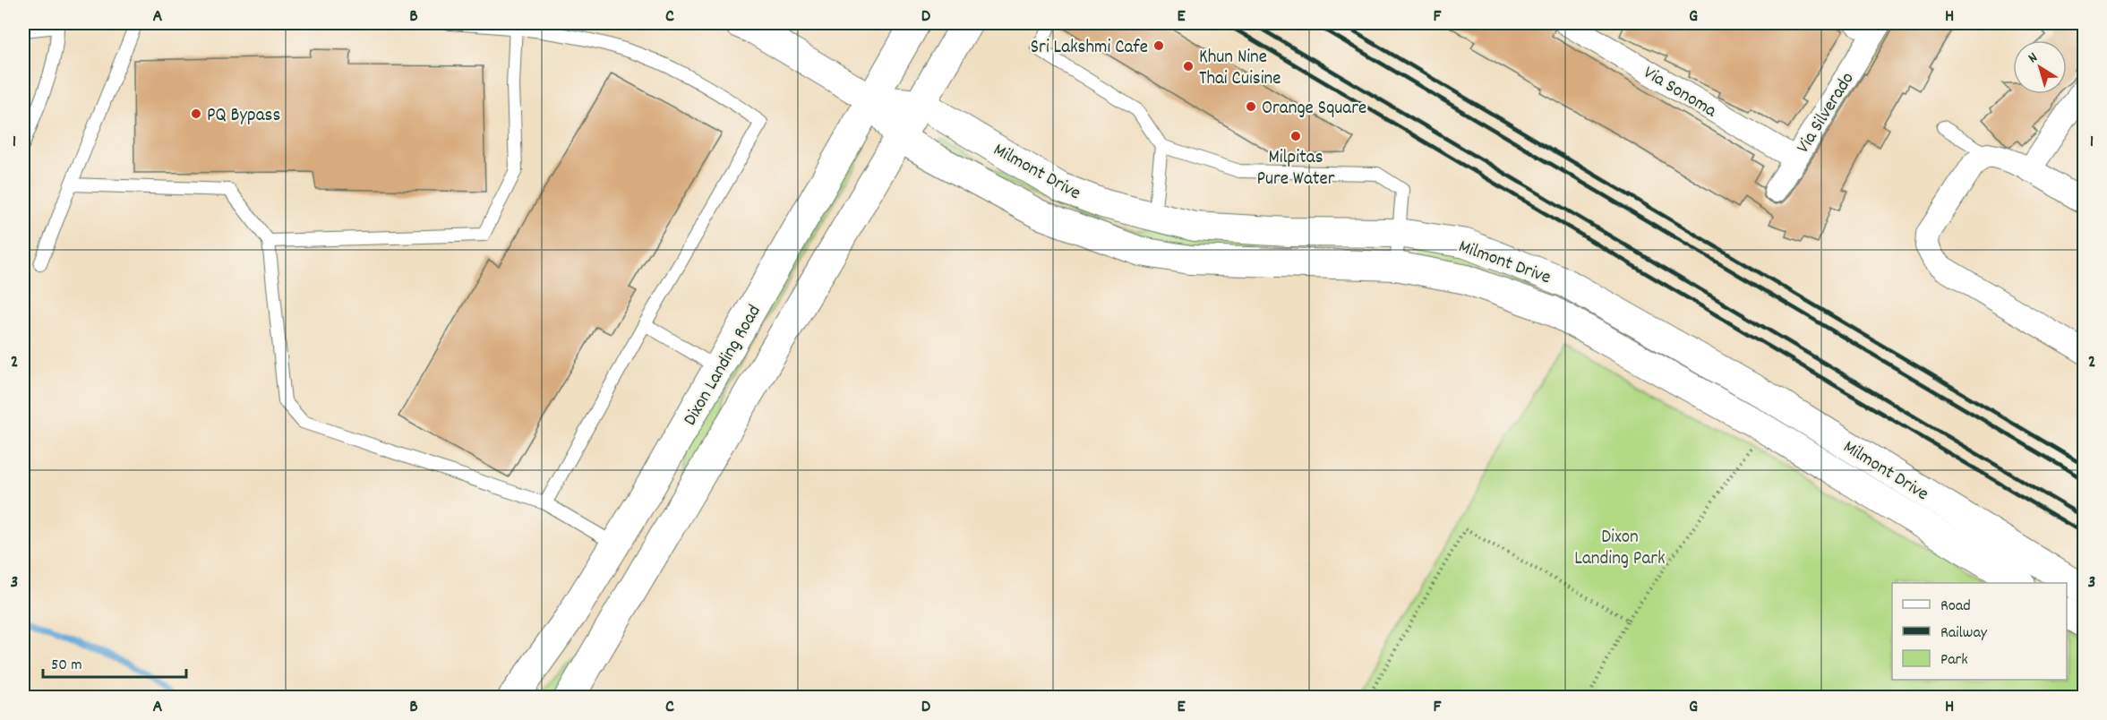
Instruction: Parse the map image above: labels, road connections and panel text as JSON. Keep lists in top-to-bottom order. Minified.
{"streets":{"main road":["Dixon Landing Road"],"street":["Via Sonoma","Via Silverado","Milmont Drive"]},"crossings":[["Via Sonoma","Via Silverado"],["Milmont Drive","Dixon Landing Road"]],"parks":["Dixon Landing Park"],"places":["Sri Lakshmi Cafe","Khun Nine Thai Cuisine","Orange Square","PQ Bypass","Milpitas Pure Water"],"legend":["Road","Railway","Park"],"scale_bar":"50 m","north":"top left","grid":{"columns":["A","B","C","D","E","F","G","H"],"rows":["1","2","3"]}}
